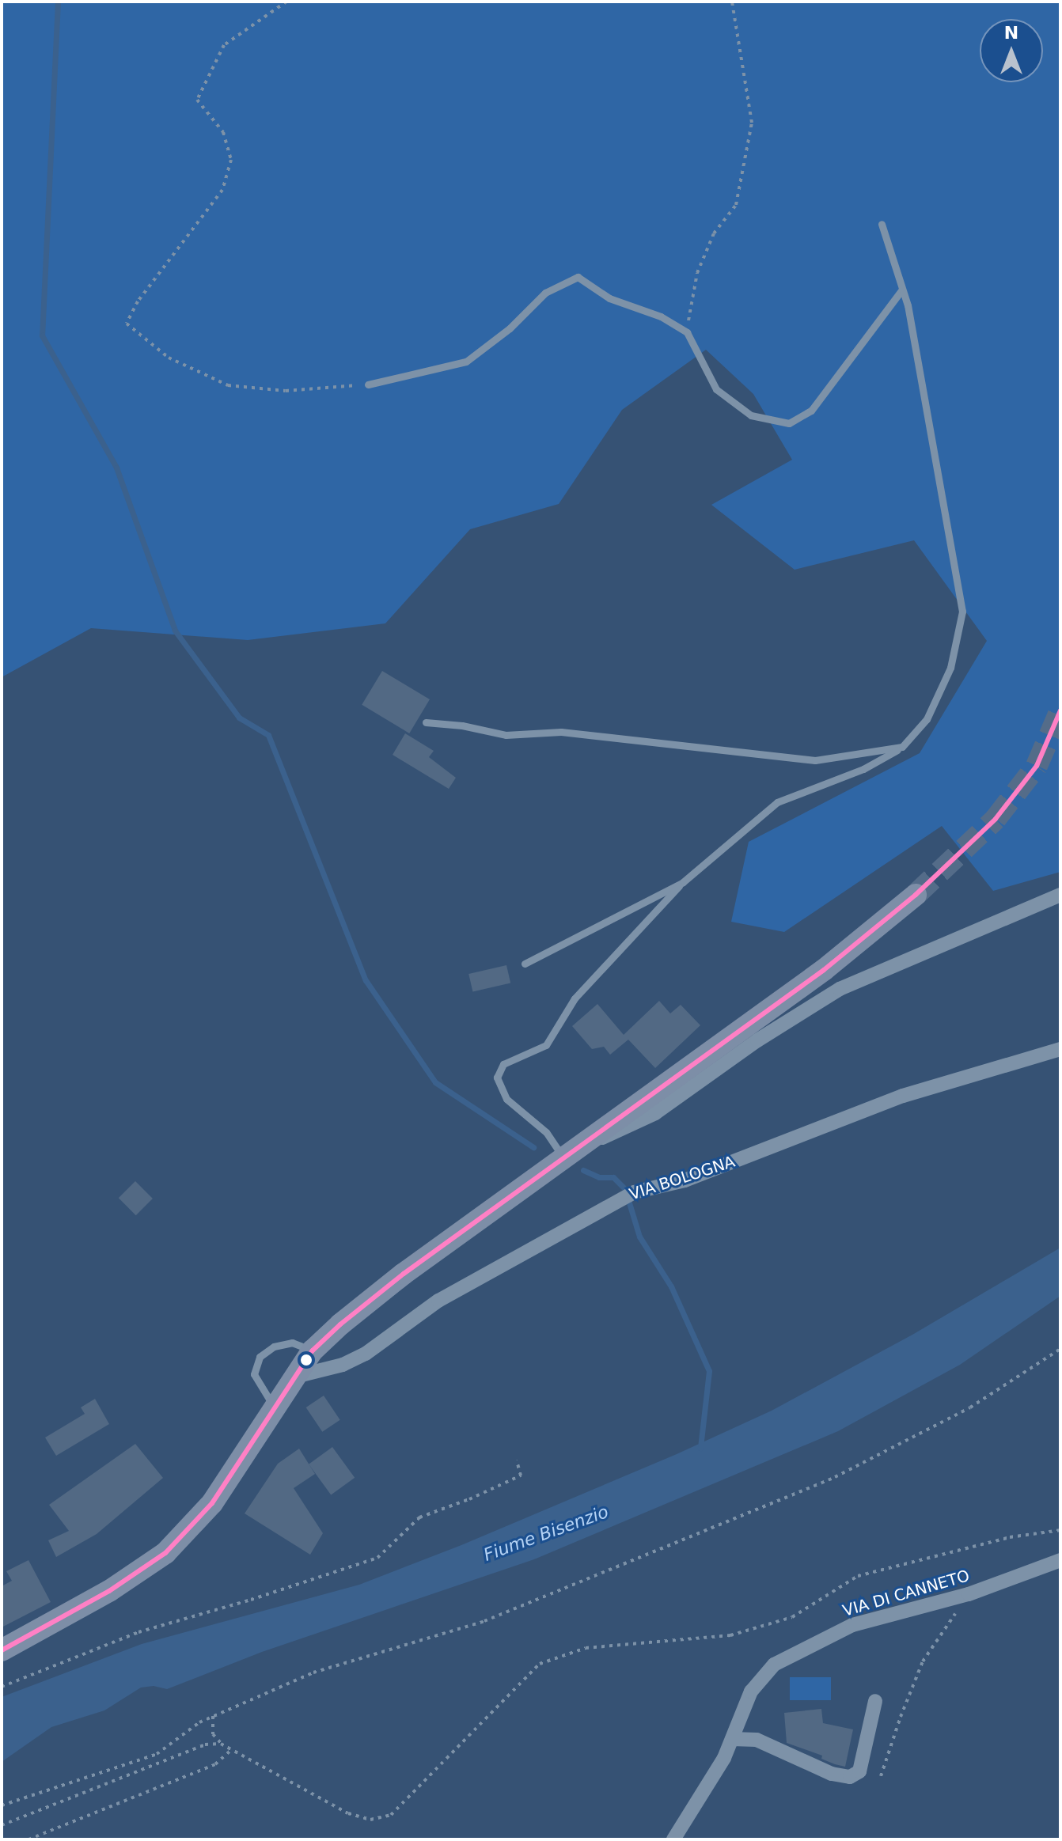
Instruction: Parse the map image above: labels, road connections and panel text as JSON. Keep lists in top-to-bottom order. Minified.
{"streets":{"street":["VIA BOLOGNA","VIA DI CANNETO"]},"water":["Fiume Bisenzio"],"north":"top"}
